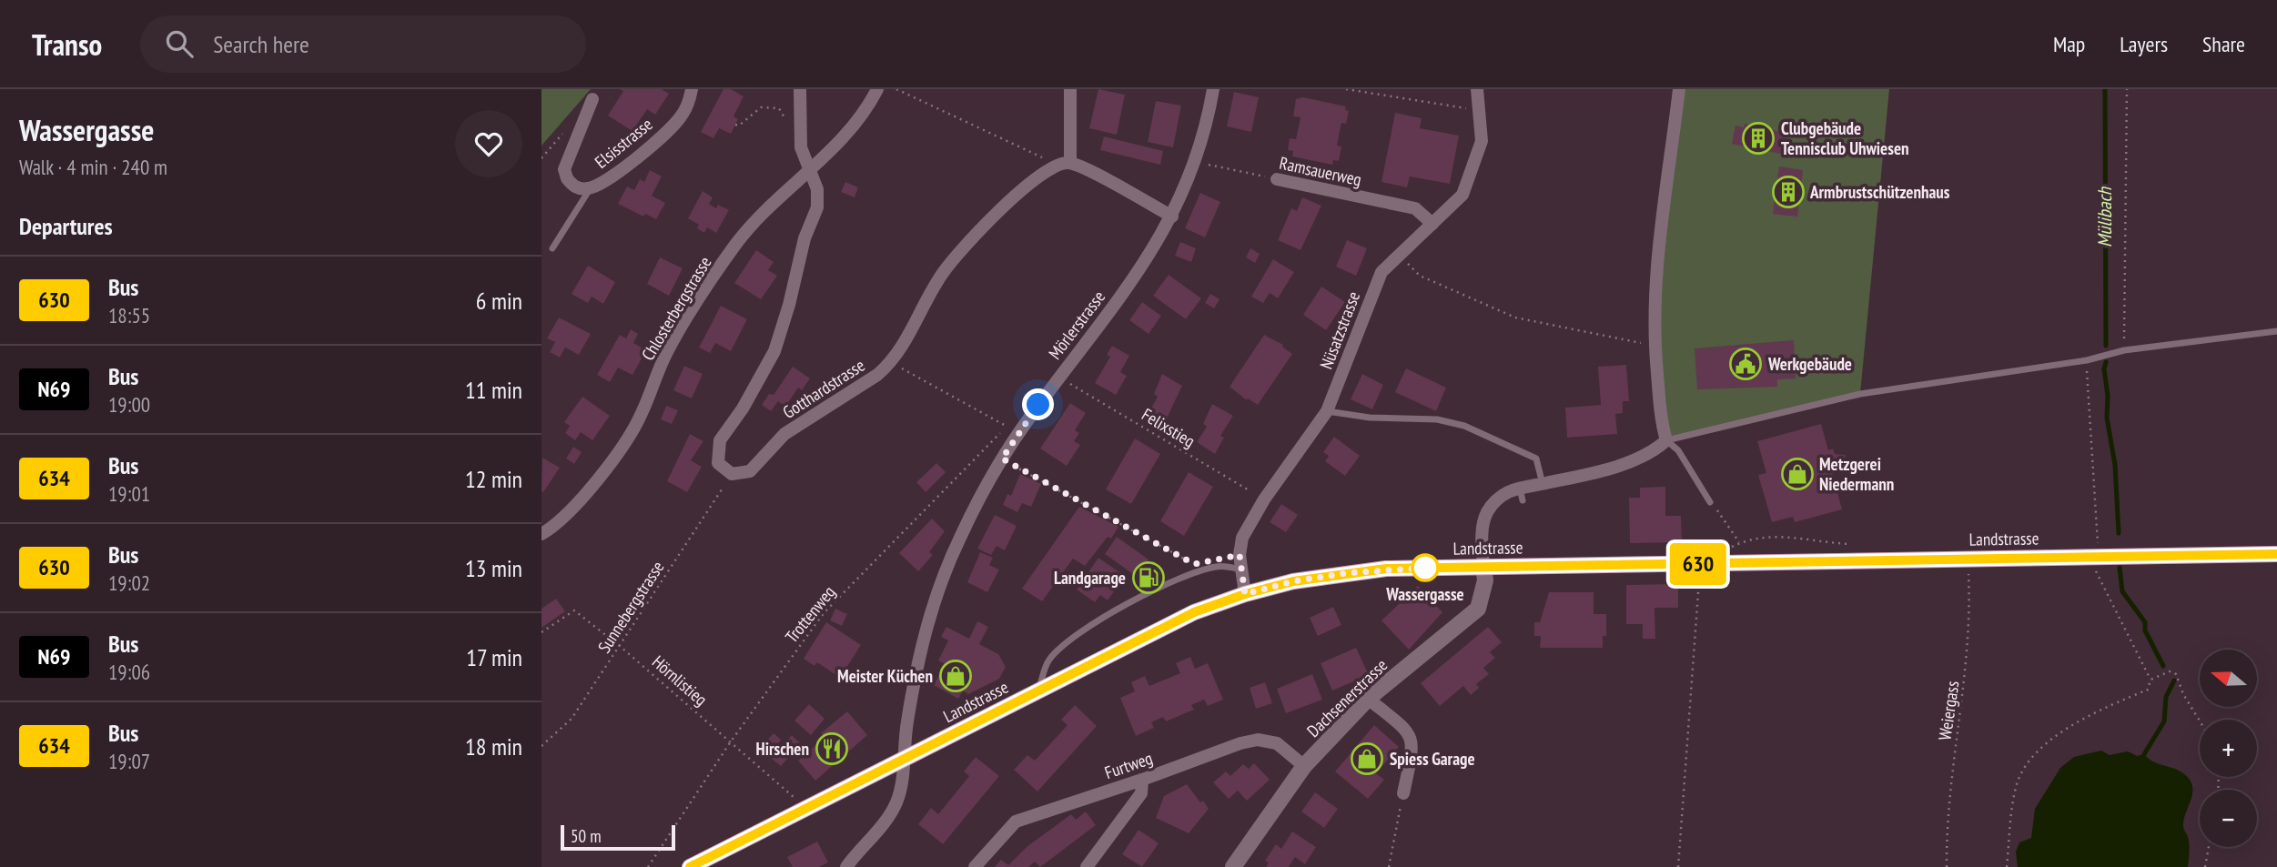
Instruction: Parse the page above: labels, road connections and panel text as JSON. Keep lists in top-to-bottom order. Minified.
{"streets":{"main road":["Landstrasse"],"street":["Elsisstrasse","Ramsauerweg","Chlosterbergstrasse","Mörlerstrasse","Nüsatzstrasse","Gotthardstrasse","Dachsenerstrasse","Furtweg"],"path":["Felixstieg","Sunnebergstrasse","Trottenweg","Hörnlistieg","Weiergass"]},"crossings":[["Ramsauerweg","Mörlerstrasse"],["Ramsauerweg","Nüsatzstrasse"],["Mörlerstrasse","Felixstieg"],["Mörlerstrasse","Landstrasse"],["Mörlerstrasse","Trottenweg"],["Nüsatzstrasse","Felixstieg"],["Nüsatzstrasse","Landstrasse"],["Gotthardstrasse","Sunnebergstrasse"],["Landstrasse","Dachsenerstrasse"],["Landstrasse","Weiergass"],["Sunnebergstrasse","Hörnlistieg"],["Trottenweg","Hörnlistieg"],["Dachsenerstrasse","Furtweg"]],"water":["Mülibach"],"places":{"building":["Clubgebäude Tennisclub Uhwiesen","Armbrustschützenhaus"],"public building":["Werkgebäude"],"shop":["Metzgerei Niedermann","Meister Küchen","Spiess Garage"],"other":["Wassergasse"],"fuel station":["Landgarage"],"restaurant":["Hirschen"]},"lines":["bus line 630"],"scale_bar":"50 m","north":"left","page":{"header":"Transo","search":"Search here","nav":["Map","Layers","Share"],"heading":[["Wassergasse","Walk · 4 min · 240 m"],"Departures"],"on_map":"630","list":[{"mark":"630","name":"Bus","note":"18:55","value":"6 min"},{"mark":"N69","name":"Bus","note":"19:00","value":"11 min"},{"mark":"634","name":"Bus","note":"19:01","value":"12 min"},{"mark":"630","name":"Bus","note":"19:02","value":"13 min"},{"mark":"N69","name":"Bus","note":"19:06","value":"17 min"},{"mark":"634","name":"Bus","note":"19:07","value":"18 min"}],"map_buttons":["+","−"],"scale":"50 m"}}
